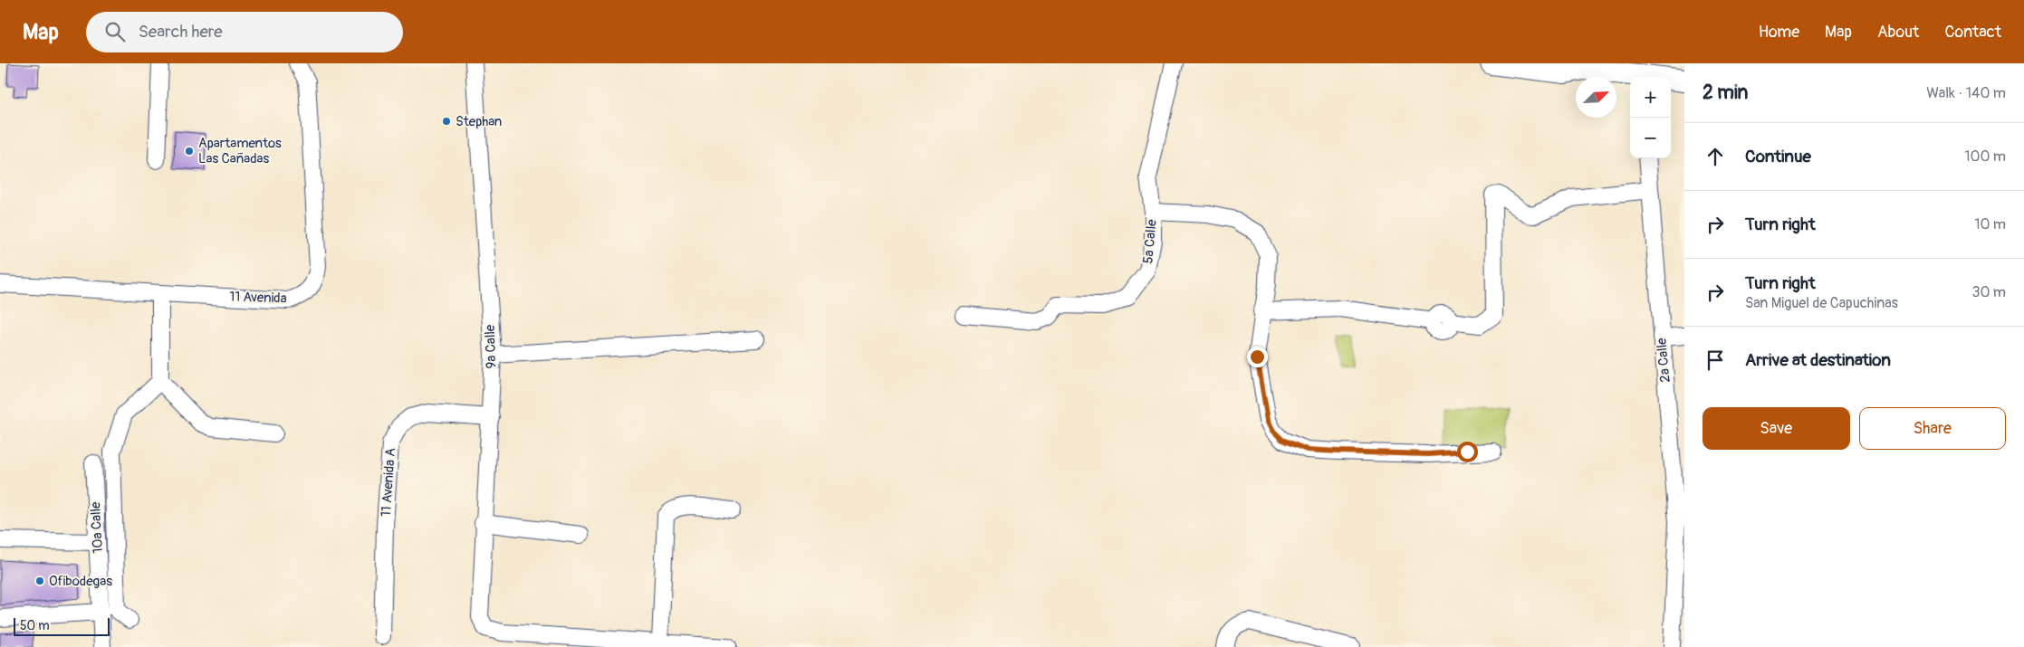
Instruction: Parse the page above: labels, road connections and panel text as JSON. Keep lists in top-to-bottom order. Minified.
{"streets":{"street":["5a Calle","11 Avenida","9a Calle","2a Calle","11 Avenida A","10a Calle"]},"crossings":[["9a Calle","11 Avenida A"]],"places":["Stephan","Apartamentos Las Cañadas","Ofibodegas"],"scale_bar":"50 m","north":"top right","page":{"header":"Map","search":"Search here","nav":["Home","Map","About","Contact"],"heading":["2 min","Walk · 140 m"],"map_buttons":["+","−"],"list":[["Continue","100 m"],["Turn right","10 m"],["Turn right","San Miguel de Capuchinas","30 m"],"Arrive at destination"],"buttons":["Save","Share"],"scale":"50 m"}}
